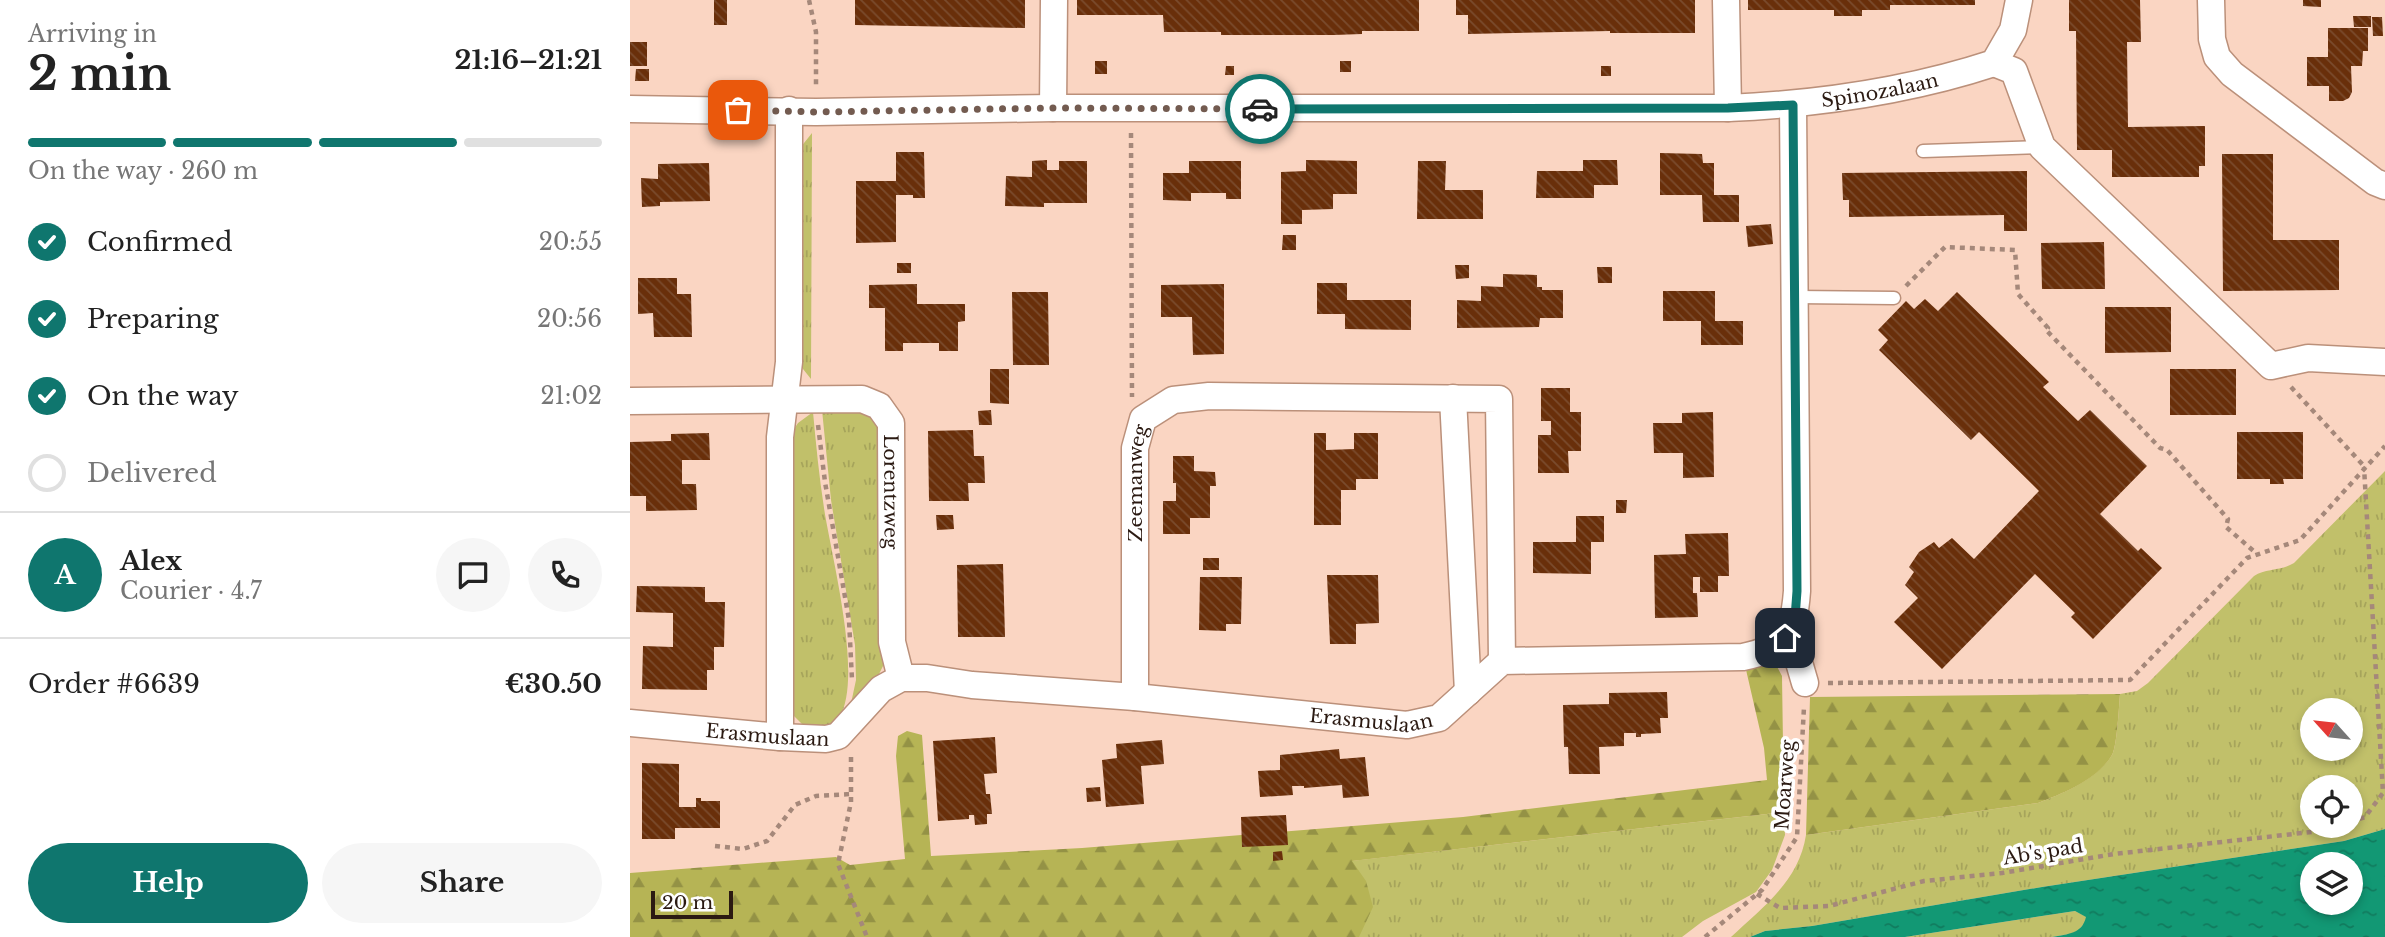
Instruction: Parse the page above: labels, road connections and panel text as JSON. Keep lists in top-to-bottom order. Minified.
{"streets":{"street":["Spinozalaan","Zeemanweg","Lorentzweg","Erasmuslaan"],"path":["Moarweg","Ab's pad"]},"crossings":[["Zeemanweg","Erasmuslaan"],["Lorentzweg","Erasmuslaan"],["Moarweg","Ab's pad"]],"scale_bar":"20 m","north":"top left","page":{"heading":["2 min","Arriving in","21:16–21:21"],"panel":["Alex","Courier · 4.7","Order #6639","€30.50"],"bar":"On the way · 260 m","list":[["Confirmed","20:55"],["Preparing","20:56"],["On the way","21:02"],"Delivered"],"round":"A","buttons":["Help","Share"],"scale":"20 m"}}
